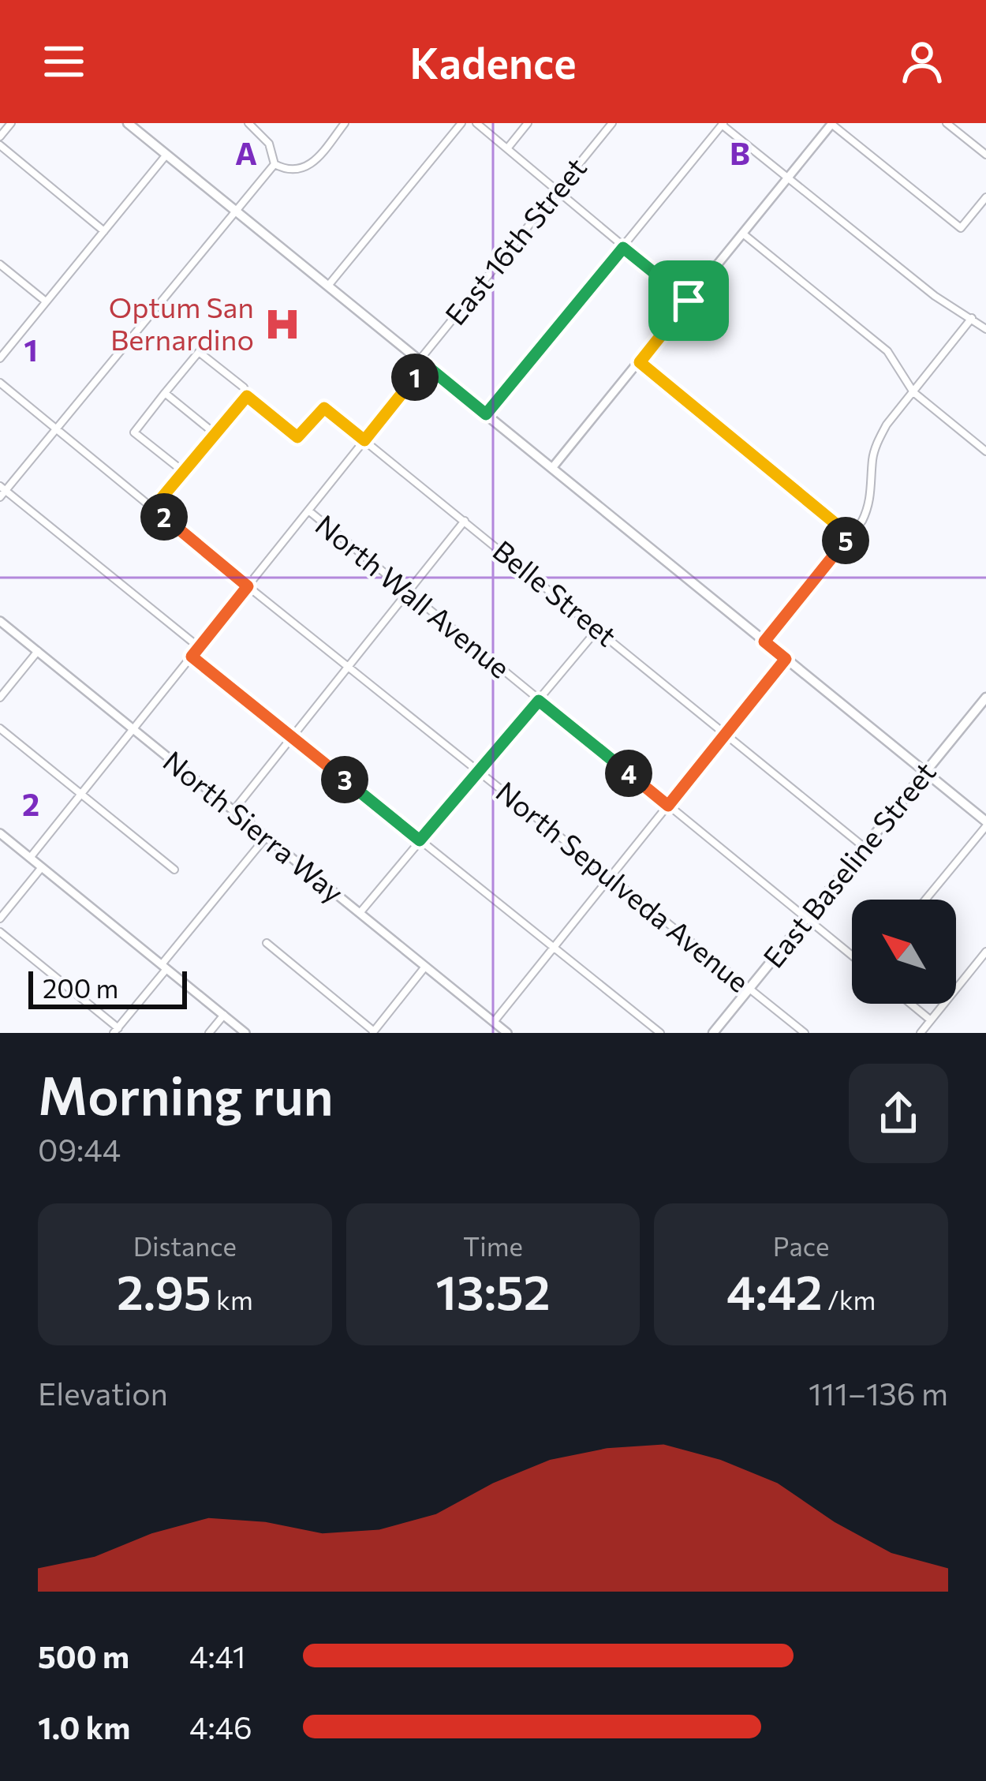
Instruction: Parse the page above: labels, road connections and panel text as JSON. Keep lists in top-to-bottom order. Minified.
{"streets":{"main road":["East Baseline Street"],"street":["East 16th Street","Belle Street","North Wall Avenue","North Sierra Way","North Sepulveda Avenue"]},"crossings":[["East 16th Street","Belle Street"],["East 16th Street","North Wall Avenue"],["East 16th Street","North Sierra Way"],["East 16th Street","North Sepulveda Avenue"],["Belle Street","East Baseline Street"],["North Wall Avenue","East Baseline Street"],["East Baseline Street","North Sepulveda Avenue"]],"places":{"hospital":["Optum San Bernardino"]},"scale_bar":"200 m","north":"top left","page":{"header":"Kadence","pins":["1","2","5","4","3"],"scale":"200 m","heading":["Morning run","09:44"],"stats":[["Distance","2.95 km"],["Time","13:52"],["Pace","4:42 /km"]],"chart":["Elevation","111–136 m"],"list":[{"name":"500 m","note":"4:41"},{"name":"1.0 km","note":"4:46"}]},"grid":{"columns":["A","B"],"rows":["1","2"]}}
